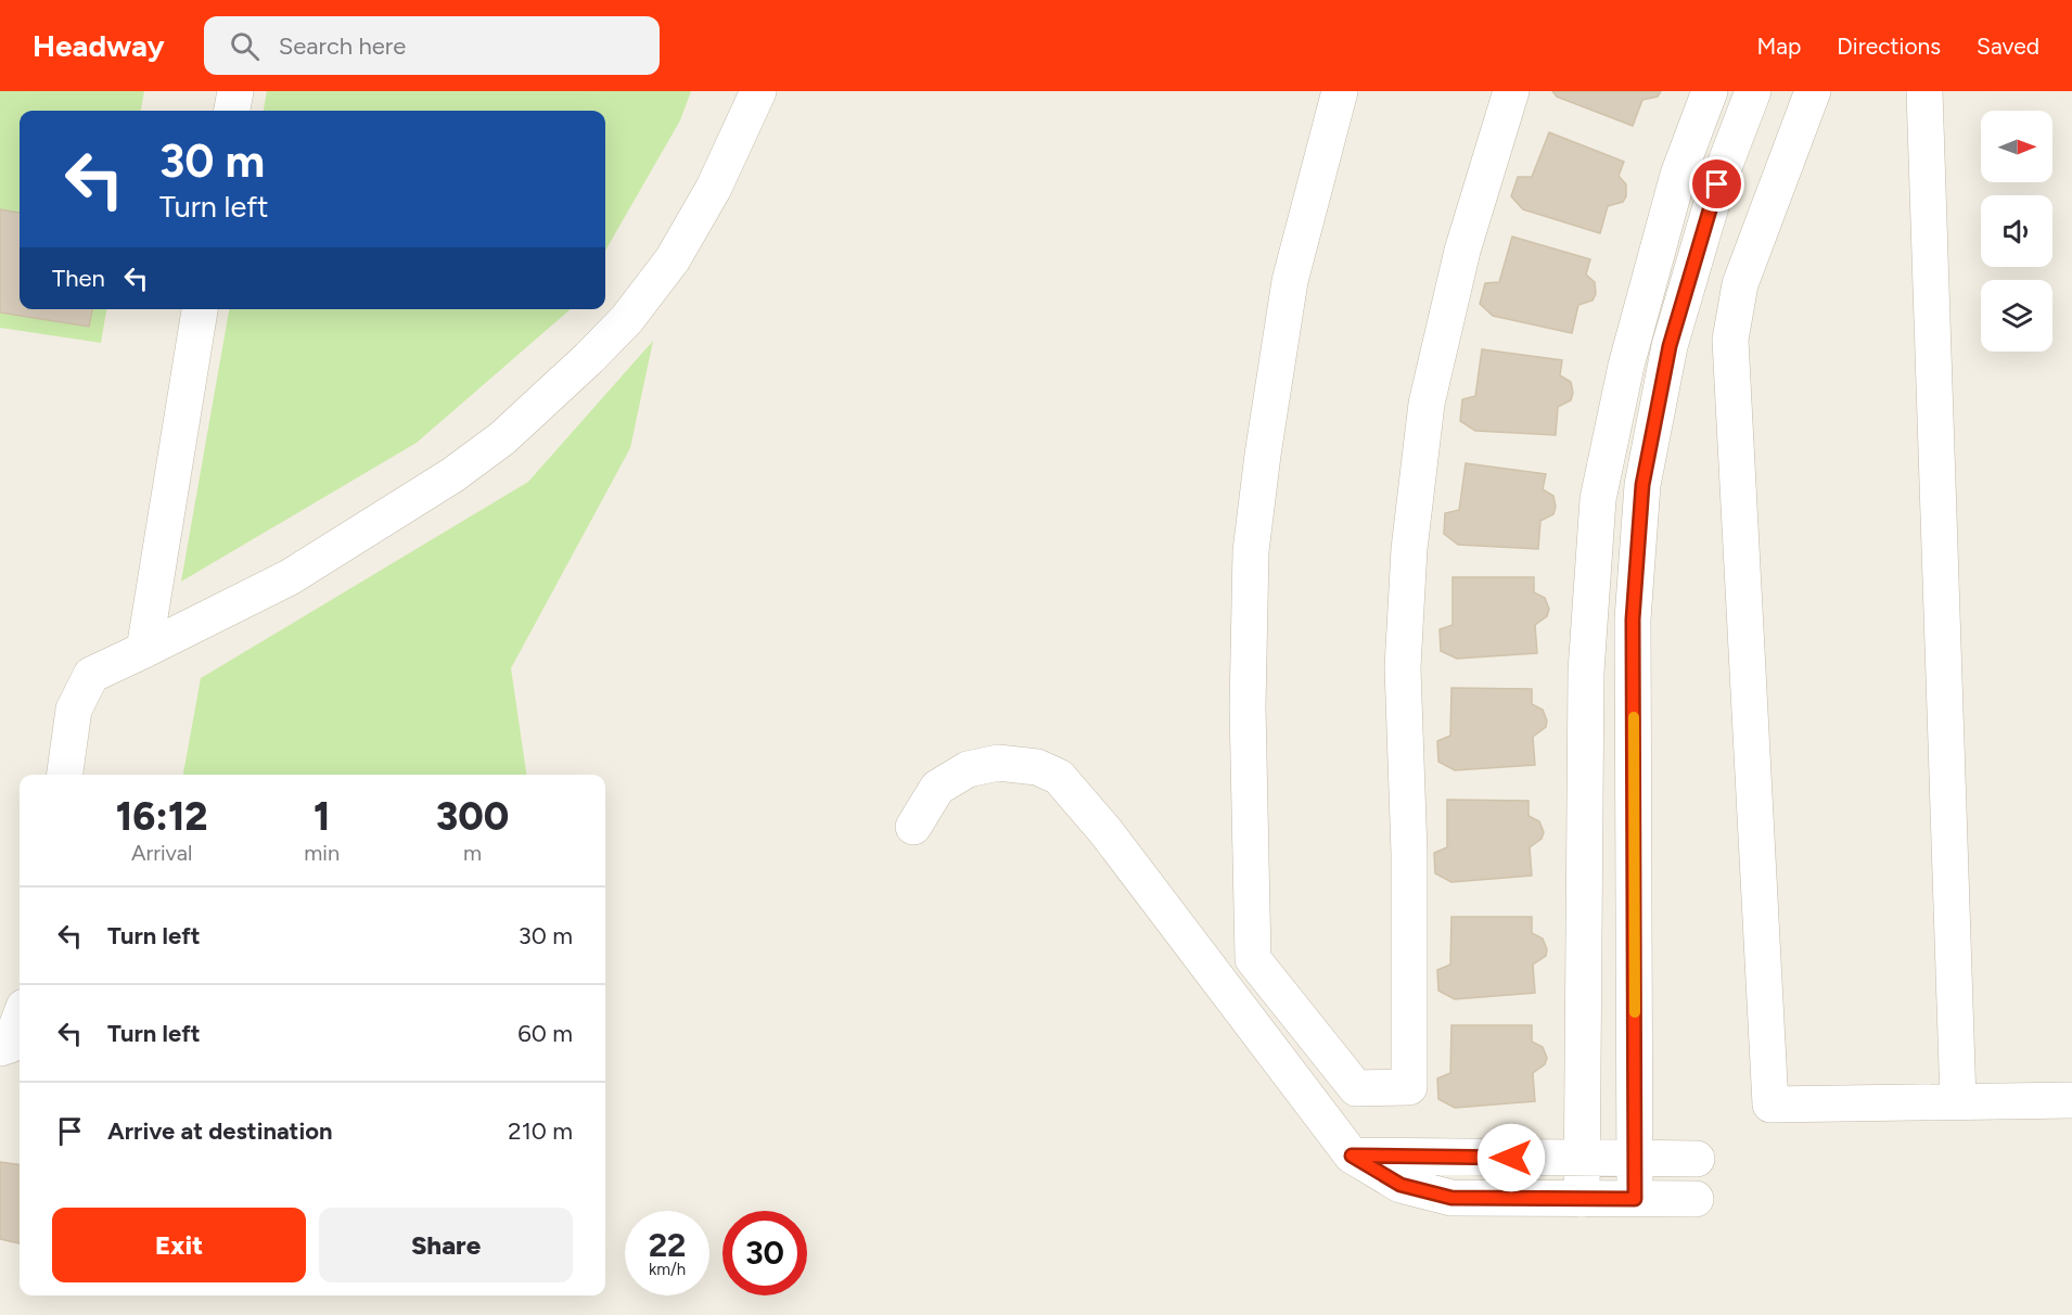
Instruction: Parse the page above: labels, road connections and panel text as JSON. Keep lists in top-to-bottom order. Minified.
{"north":"right","page":{"header":"Headway","search":"Search here","nav":["Map","Directions","Saved"],"turn":["30 m","Turn left"],"then":"Then","eta":["16:12","Arrival","1","min","300","m"],"list":[{"name":"Turn left","value":"30 m"},{"name":"Turn left","value":"60 m"},{"name":"Arrive at destination","value":"210 m"}],"buttons":["Exit","Share"],"speed":"22 km/h","limit":"30"}}
